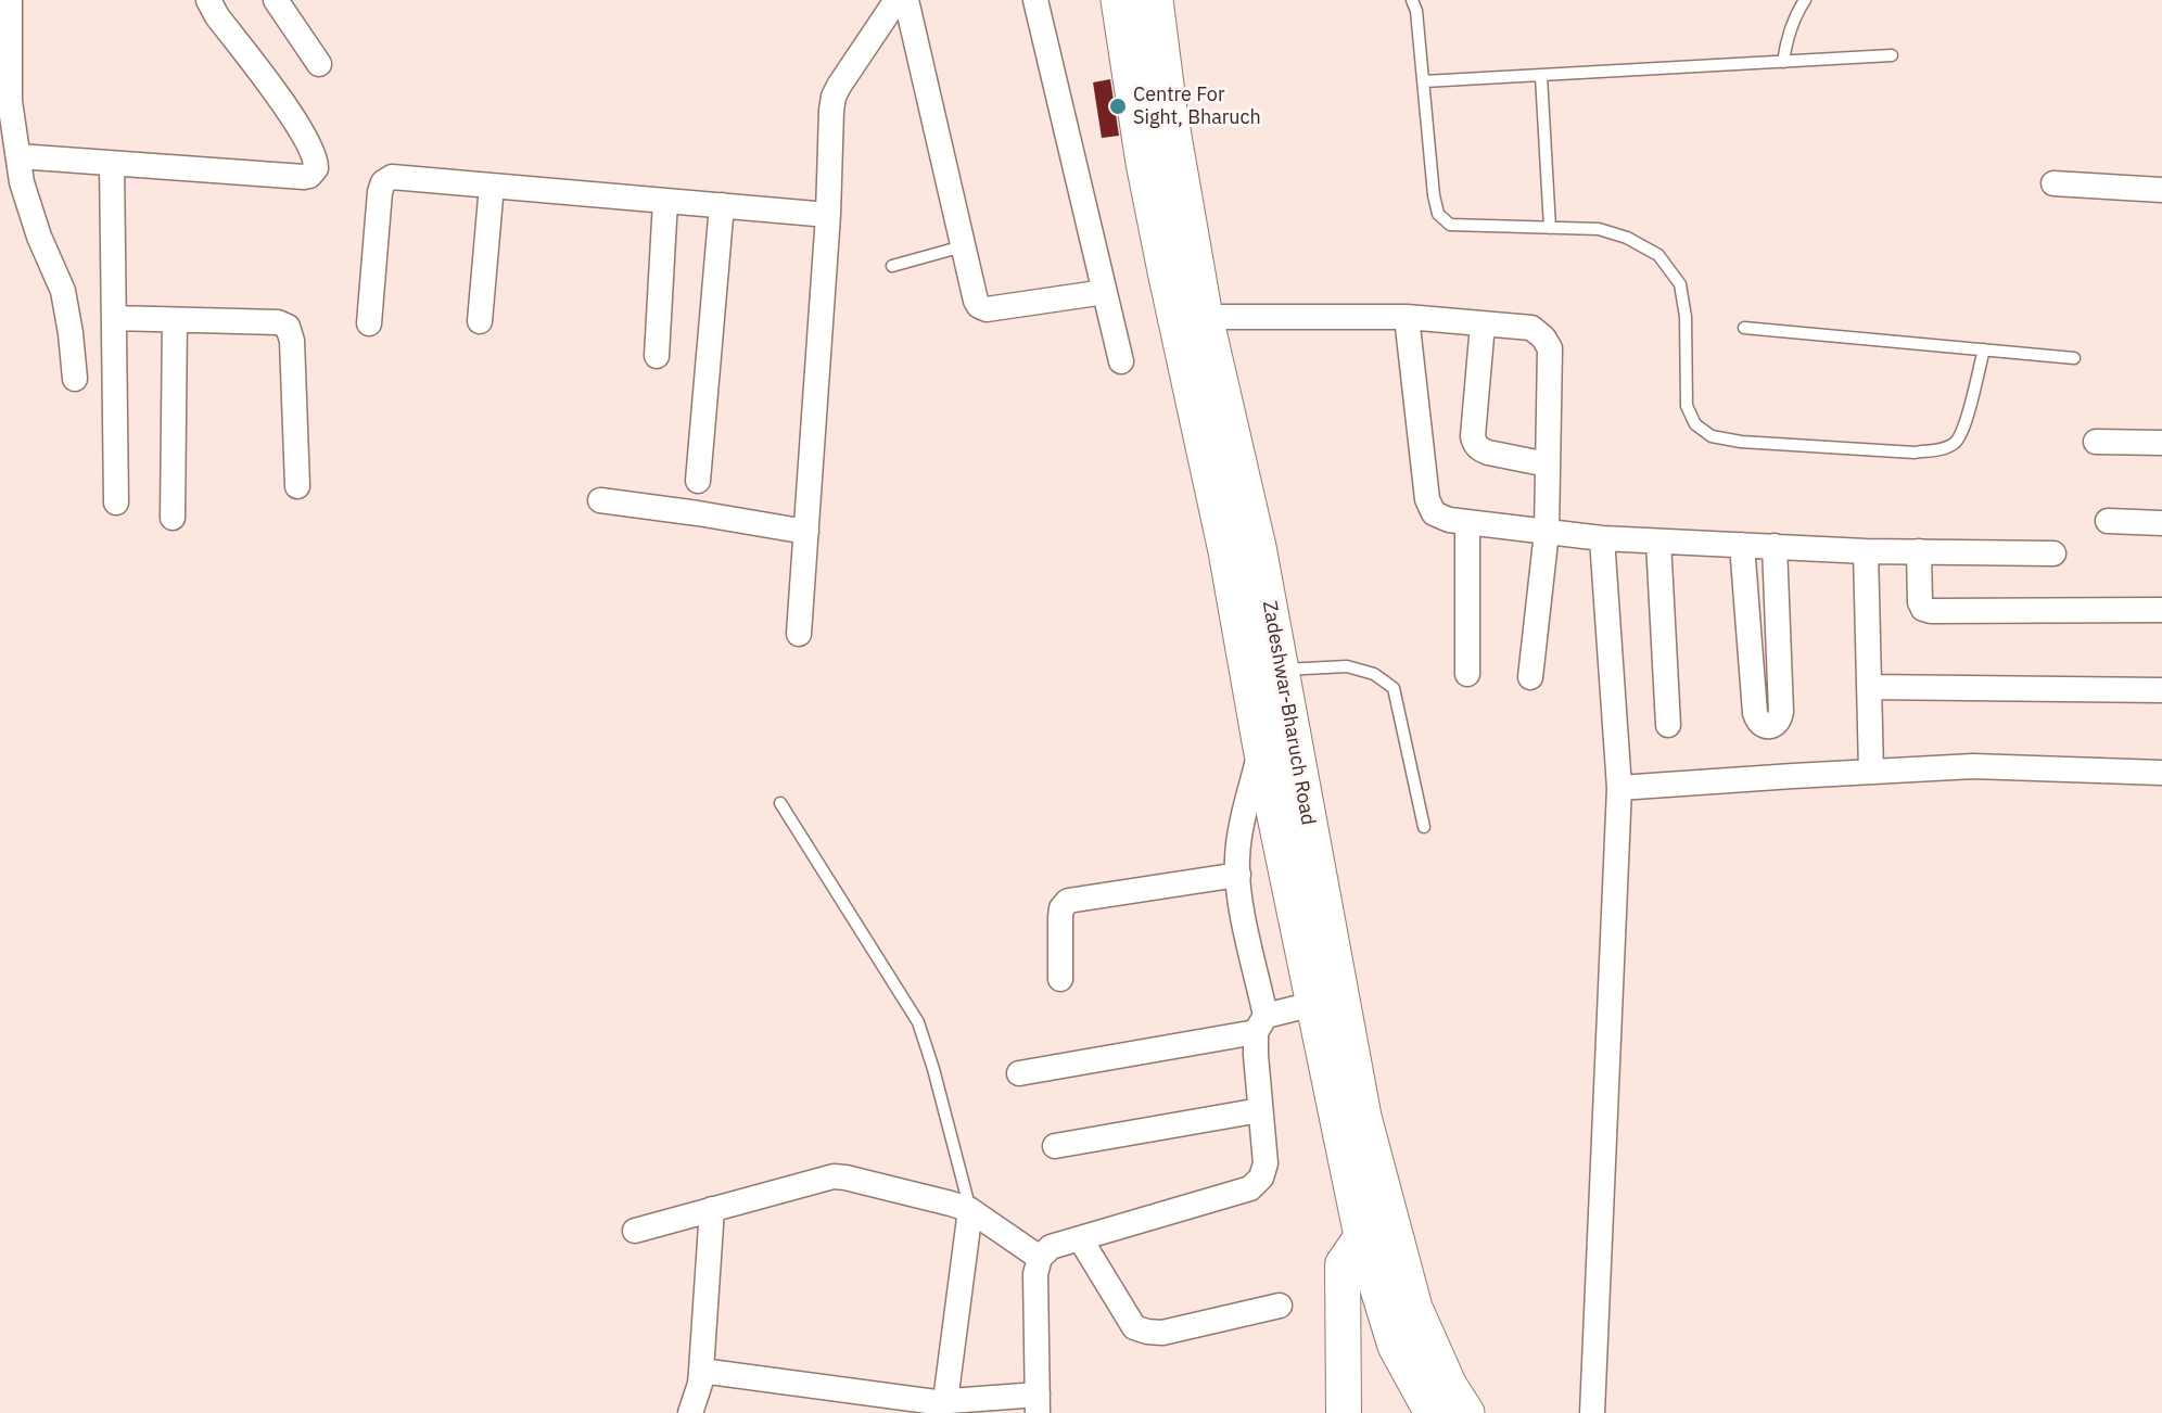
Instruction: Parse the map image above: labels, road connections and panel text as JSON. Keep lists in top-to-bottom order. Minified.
{"streets":{"main road":["Zadeshwar-Bharuch Road"]},"places":["Centre For Sight, Bharuch"]}
